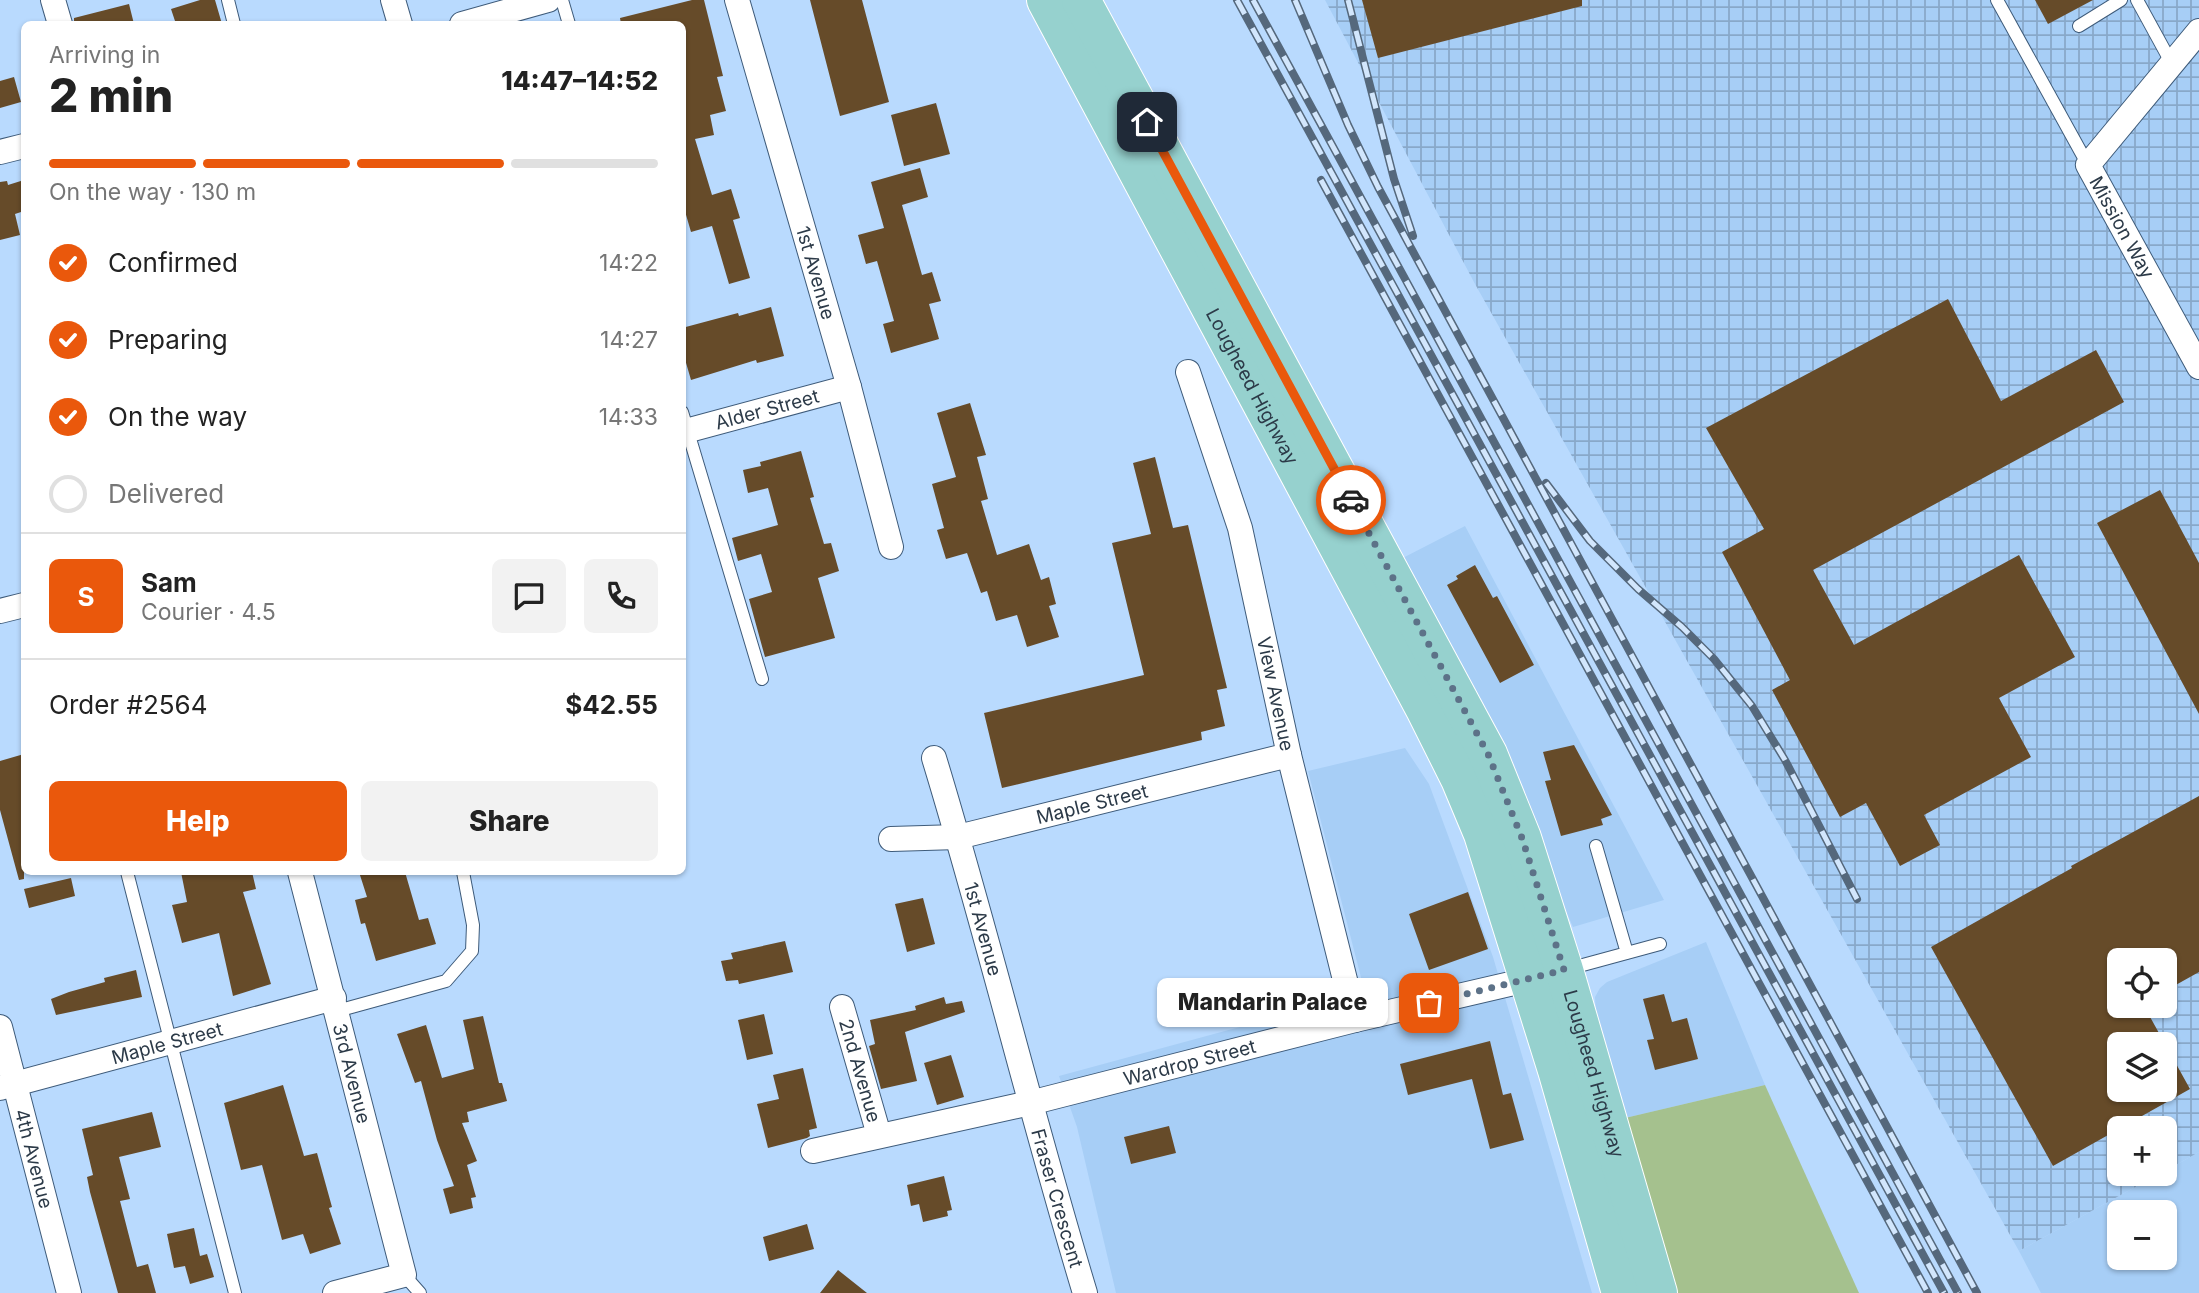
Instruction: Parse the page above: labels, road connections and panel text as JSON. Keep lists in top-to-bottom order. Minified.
{"streets":{"main road":["Lougheed Highway"],"street":["Mission Way","1st Avenue","Alder Street","View Avenue","Maple Street","Wardrop Street","2nd Avenue","3rd Avenue","4th Avenue","Fraser Crescent"]},"crossings":[["1st Avenue","Alder Street"],["1st Avenue","Maple Street"],["1st Avenue","Wardrop Street"],["1st Avenue","Fraser Crescent"],["Lougheed Highway","Wardrop Street"],["View Avenue","Maple Street"],["View Avenue","Wardrop Street"],["Maple Street","3rd Avenue"],["Maple Street","4th Avenue"],["Wardrop Street","2nd Avenue"],["Wardrop Street","Fraser Crescent"]],"places":["Mandarin Palace"],"page":{"heading":["2 min","Arriving in","14:47–14:52"],"panel":["Sam","Courier · 4.5","Order #2564","$42.55"],"bar":"On the way · 130 m","list":[["Confirmed","14:22"],["Preparing","14:27"],["On the way","14:33"],"Delivered"],"round":"S","buttons":["Help","Share"],"map_buttons":["+","−"],"bubble":"Mandarin Palace"}}
